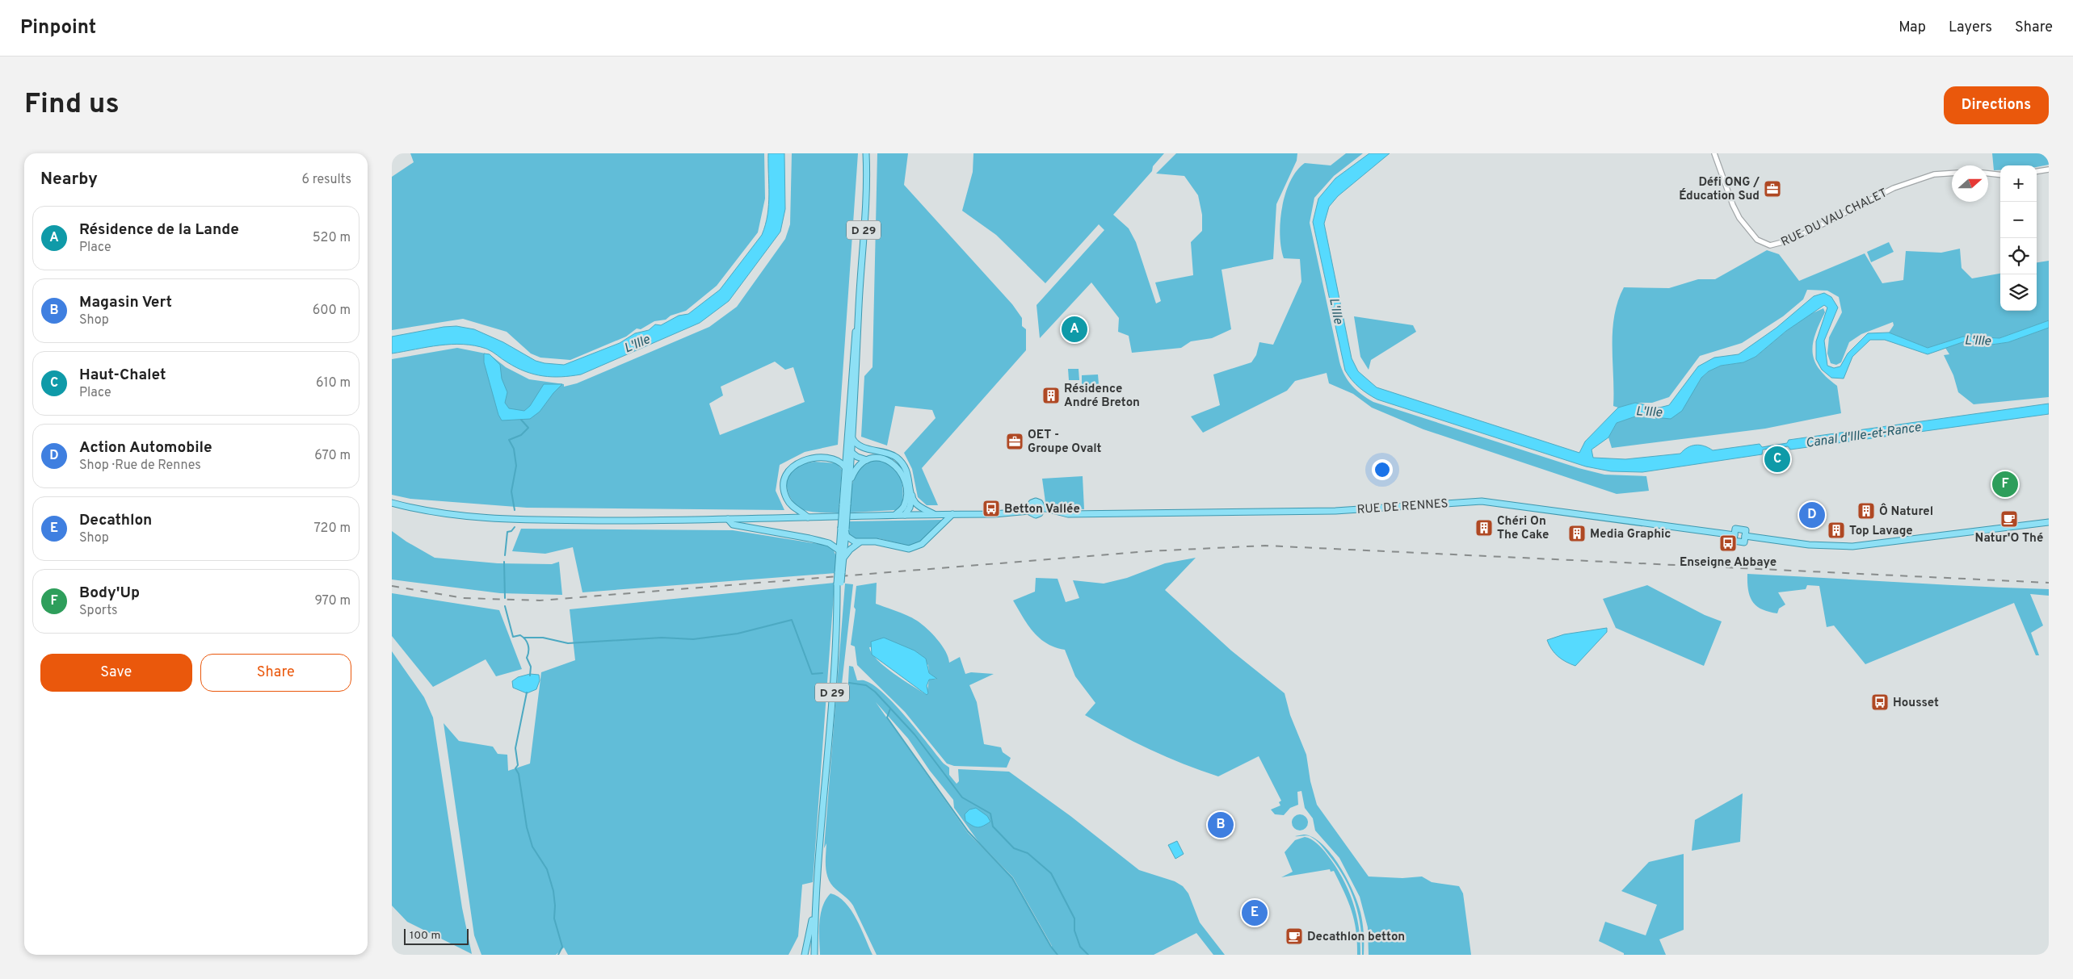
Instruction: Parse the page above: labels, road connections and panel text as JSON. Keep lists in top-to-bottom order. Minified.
{"streets":{"main road":["D 29","RUE DE RENNES"],"street":["RUE DU VAU CHALET"]},"water":["L'Ille","Canal d'Ille-et-Rance"],"places":{"office":["Défi ONG / Éducation Sud","OET - Groupe Ovalt"],"building":["Résidence André Breton","Ô Naturel","Chéri On The Cake","Top Lavage","Media Graphic"],"bus stop":["Betton Vallée","Enseigne Abbaye","Housset"],"cafe":["Natur'O Thé","Decathlon betton"]},"scale_bar":"100 m","north":"right","page":{"header":"Pinpoint","nav":["Map","Layers","Share"],"buttons":["Directions",["Save","Share"]],"title":"Find us","heading":["Nearby","6 results"],"map_buttons":["+","−"],"list":[{"mark":"A","name":"Résidence de la Lande","note":"Place","value":"520 m"},{"mark":"B","name":"Magasin Vert","note":"Shop","value":"600 m"},{"mark":"C","name":"Haut-Chalet","note":"Place","value":"610 m"},{"mark":"D","name":"Action Automobile","note":"Shop · Rue de Rennes","value":"670 m"},{"mark":"E","name":"Decathlon","note":"Shop","value":"720 m"},{"mark":"F","name":"Body'Up","note":"Sports","value":"970 m"}],"pins":["A","C","F","D","B","E"],"scale":"100 m"}}
